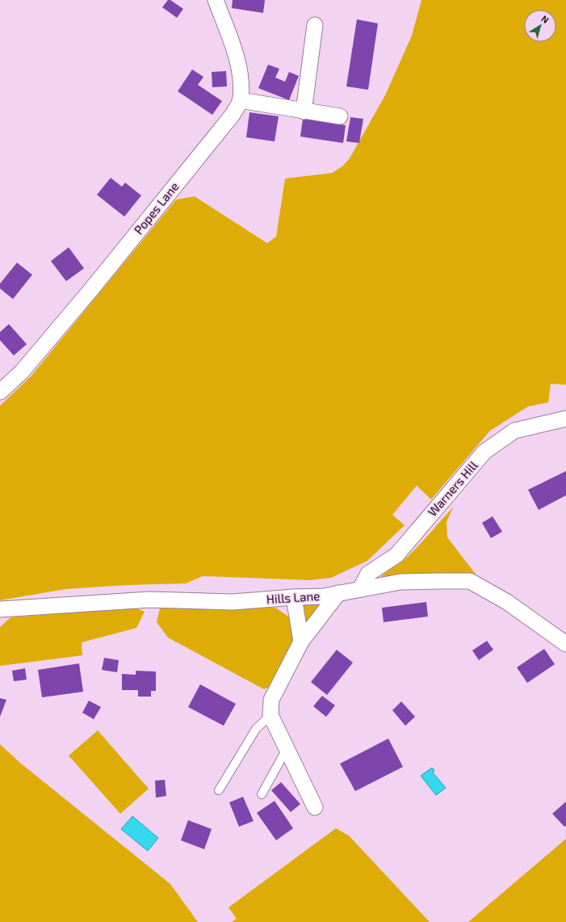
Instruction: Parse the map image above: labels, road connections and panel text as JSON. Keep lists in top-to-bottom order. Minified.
{"streets":{"street":["Popes Lane","Warners Hill","Hills Lane"]},"crossings":[["Warners Hill","Hills Lane"]],"north":"top right"}
